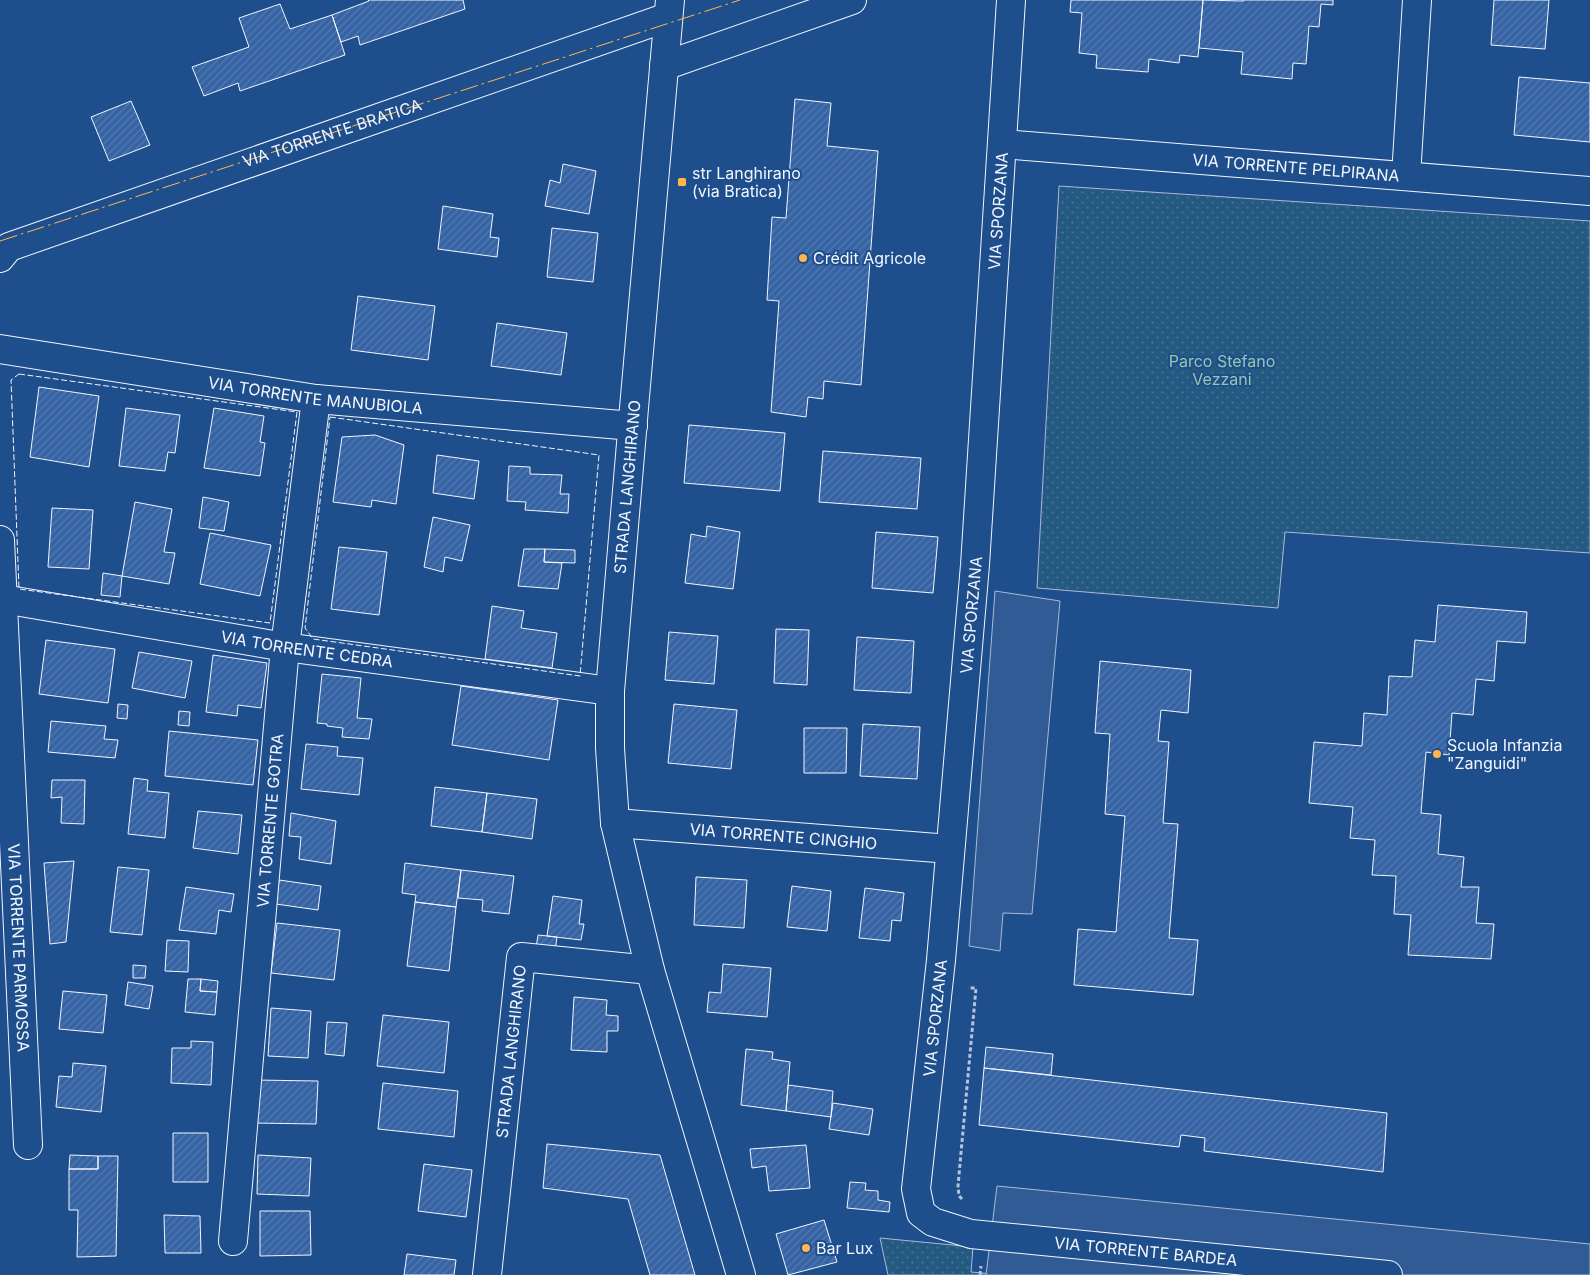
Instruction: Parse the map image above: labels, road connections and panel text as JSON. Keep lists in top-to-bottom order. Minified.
{"streets":{"street":["VIA TORRENTE BRATICA","VIA TORRENTE PELPIRANA","VIA SPORZANA","VIA TORRENTE MANUBIOLA","STRADA LANGHIRANO","VIA TORRENTE CEDRA","VIA TORRENTE GOTRA","VIA TORRENTE CINGHIO","VIA TORRENTE PARMOSSA","VIA TORRENTE BARDEA"]},"crossings":[["VIA TORRENTE BRATICA","STRADA LANGHIRANO"],["VIA TORRENTE PELPIRANA","VIA SPORZANA"],["VIA SPORZANA","VIA TORRENTE CINGHIO"],["VIA SPORZANA","VIA TORRENTE BARDEA"],["VIA TORRENTE MANUBIOLA","STRADA LANGHIRANO"],["VIA TORRENTE MANUBIOLA","VIA TORRENTE GOTRA"],["STRADA LANGHIRANO","VIA TORRENTE CEDRA"],["STRADA LANGHIRANO","VIA TORRENTE CINGHIO"],["VIA TORRENTE CEDRA","VIA TORRENTE GOTRA"],["VIA TORRENTE CEDRA","VIA TORRENTE PARMOSSA"]],"parks":["Parco Stefano Vezzani"],"places":{"transit":["str Langhirano (via Bratica)"],"other":["Crédit Agricole","Scuola Infanzia \"Zanguidi\"","Bar Lux"]}}
